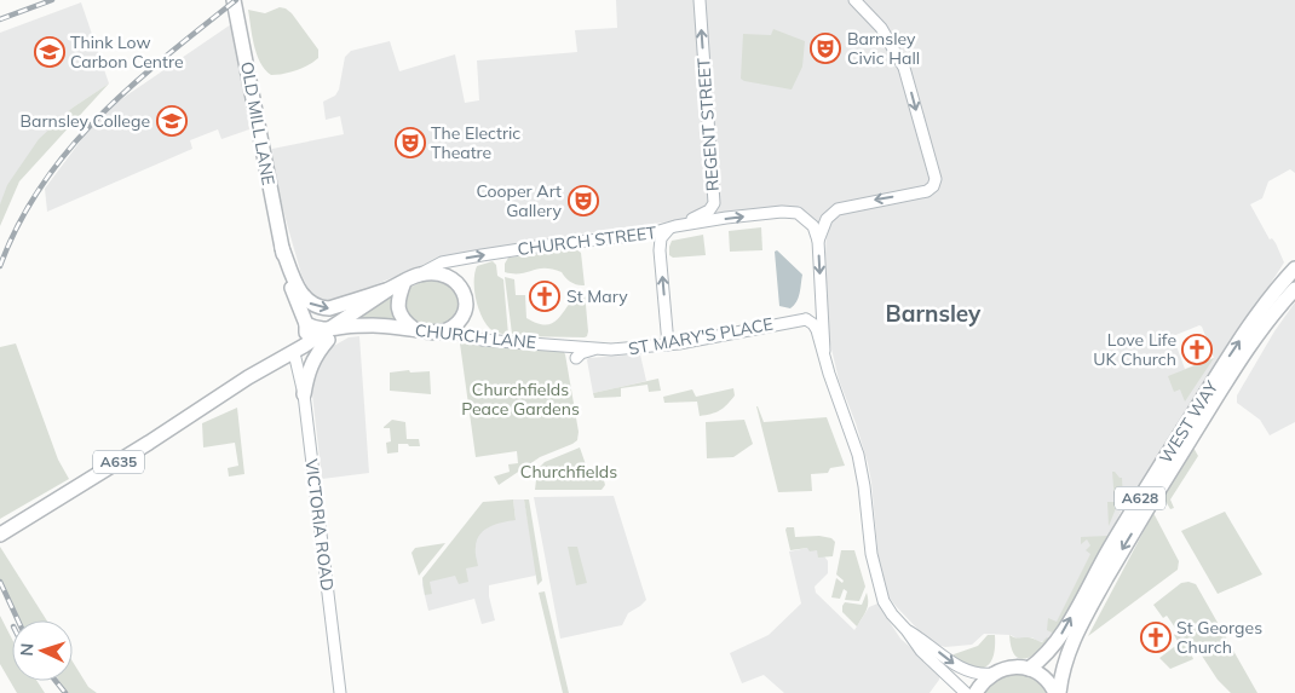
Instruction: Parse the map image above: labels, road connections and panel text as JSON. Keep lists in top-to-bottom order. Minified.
{"streets":{"highway":["OLD MILL LANE","CHURCH STREET","CHURCH LANE","WEST WAY","A635","A628"],"street":["REGENT STREET","ST MARY'S PLACE","VICTORIA ROAD"]},"crossings":[["OLD MILL LANE","CHURCH STREET"],["OLD MILL LANE","A635"],["REGENT STREET","CHURCH STREET"],["CHURCH STREET","CHURCH LANE"],["CHURCH STREET","A635"],["CHURCH LANE","ST MARY'S PLACE"],["CHURCH LANE","A635"],["A635","VICTORIA ROAD"]],"one_way":["REGENT STREET","CHURCH STREET"],"districts":["Barnsley"],"parks":["Churchfields Peace Gardens","Churchfields"],"places":{"theatre":["Barnsley Civic Hall","The Electric Theatre","Cooper Art Gallery"],"school or university":["Think Low Carbon Centre","Barnsley College"],"church":["St Mary","Love Life UK Church","St Georges Church"]},"north":"left"}
